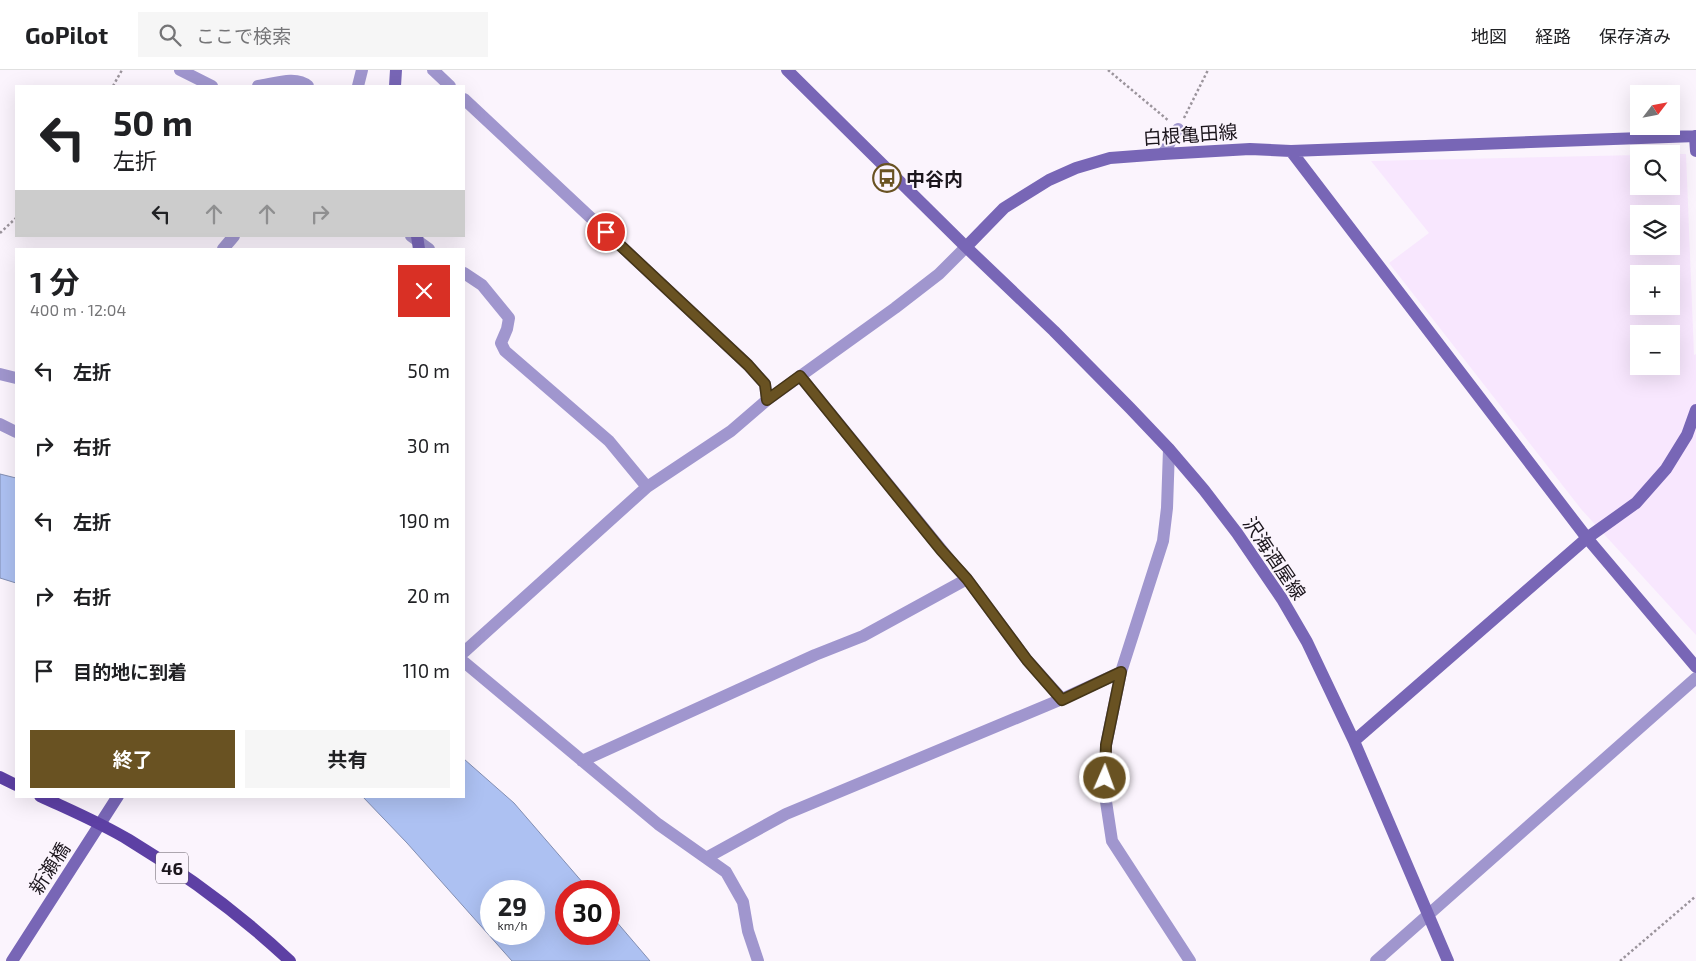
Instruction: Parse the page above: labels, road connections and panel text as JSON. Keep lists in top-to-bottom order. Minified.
{"streets":{"main road":["白根亀田線","沢海酒屋線","新瀬橋","46"]},"crossings":[["白根亀田線","沢海酒屋線"]],"places":{"bus stop":["中谷内"]},"north":"top right","page":{"header":"GoPilot","search":"ここで検索","nav":["地図","経路","保存済み"],"map_buttons":["+","−"],"turn":["50 m","左折"],"heading":["1 分","400 m · 12:04"],"list":[{"name":"左折","value":"50 m"},{"name":"右折","value":"30 m"},{"name":"左折","value":"190 m"},{"name":"右折","value":"20 m"},{"name":"目的地に到着","value":"110 m"}],"buttons":["終了","共有"],"speed":"29 km/h","limit":"30"}}
